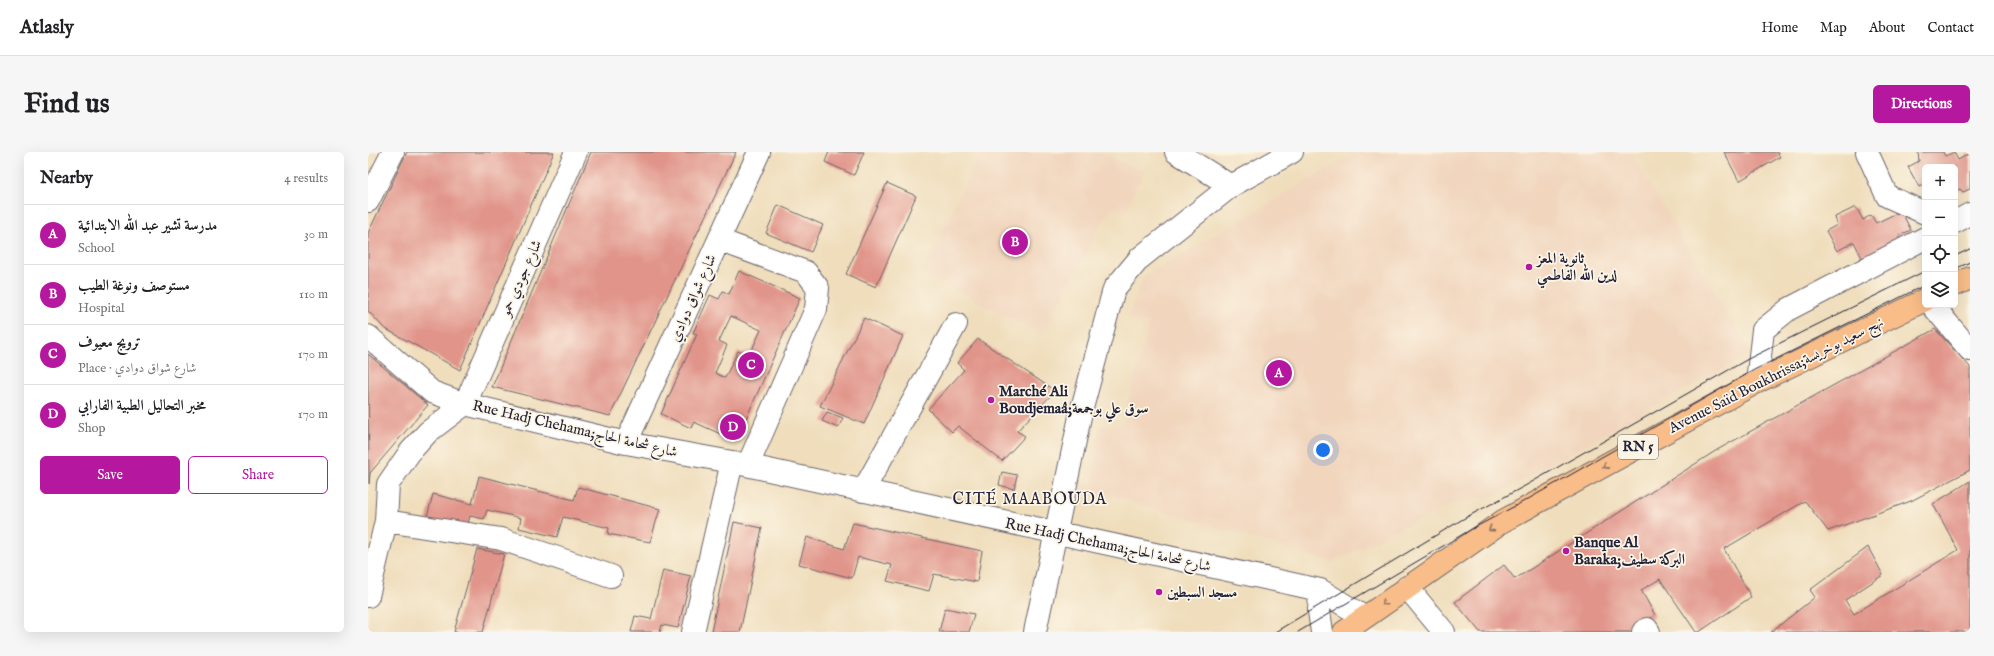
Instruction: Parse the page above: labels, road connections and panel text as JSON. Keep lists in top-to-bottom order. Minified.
{"streets":{"main road":["Avenue Saïd Boukhrissa;نهج سعيد بوخريسة","RN 5"],"street":["شارع جودي حمو","شارع شواق دوادي","Rue Hadj Chehama;شارع شحامة الحاج"]},"crossings":[["شارع جودي حمو","Rue Hadj Chehama;شارع شحامة الحاج"],["شارع شواق دوادي","Rue Hadj Chehama;شارع شحامة الحاج"],["Avenue Saïd Boukhrissa;نهج سعيد بوخريسة","Rue Hadj Chehama;شارع شحامة الحاج"]],"one_way":["Avenue Saïd Boukhrissa;نهج سعيد بوخريسة"],"districts":["CITÉ MAABOUDA"],"places":["ثانوية المعز لدين الله الفاطمي","Marché Ali Boudjemaâ;سوق علي بوجمعة","Banque Al Baraka;البركة سطيف","مسجد السبطين"],"page":{"header":"Atlasly","nav":["Home","Map","About","Contact"],"buttons":["Directions",["Save","Share"]],"title":"Find us","heading":["Nearby","4 results"],"map_buttons":["+","−"],"list":[{"mark":"A","name":"مدرسة تشير عبد الله الابتدائية","note":"School","value":"30 m"},{"mark":"B","name":"مستوصف ونوغة الطيب","note":"Hospital","value":"110 m"},{"mark":"C","name":"ترويج معيوف","note":"Place · شارع شواق دوادي","value":"170 m"},{"mark":"D","name":"مخبر التحاليل الطبية الفارابي","note":"Shop","value":"170 m"}],"pins":["B","C","A","D"]}}
